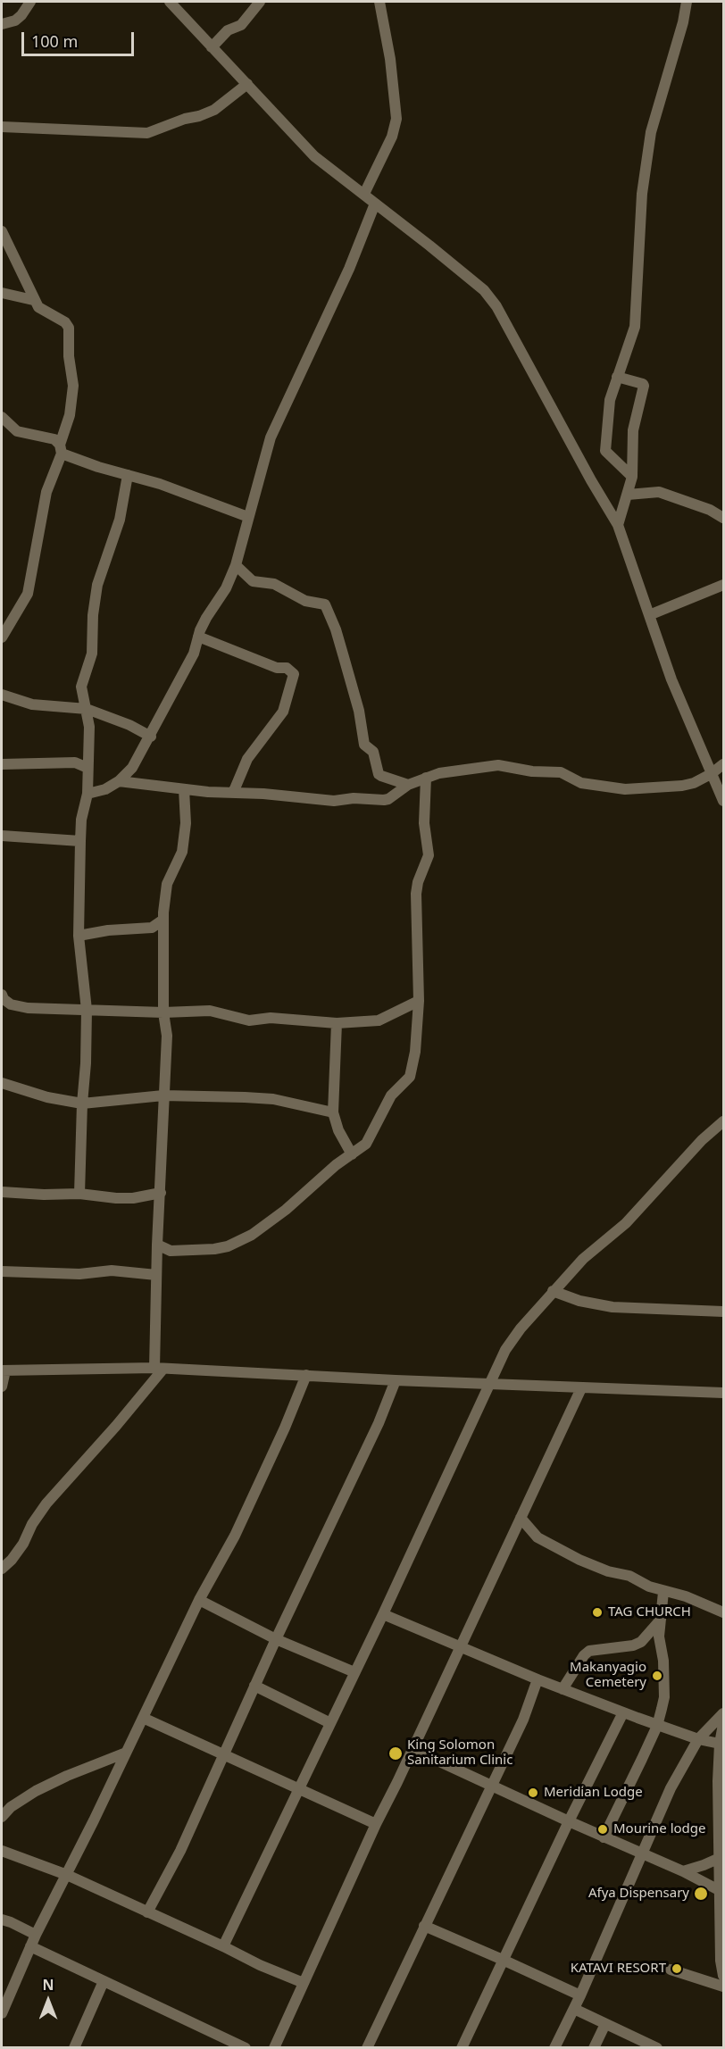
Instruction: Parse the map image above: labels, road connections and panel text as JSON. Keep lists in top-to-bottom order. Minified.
{"places":["TAG CHURCH","Makanyagio Cemetery","King Solomon Sanitarium Clinic","Meridian Lodge","Mourine lodge","Afya Dispensary","KATAVI RESORT"],"scale_bar":"100 m","north":"top"}
